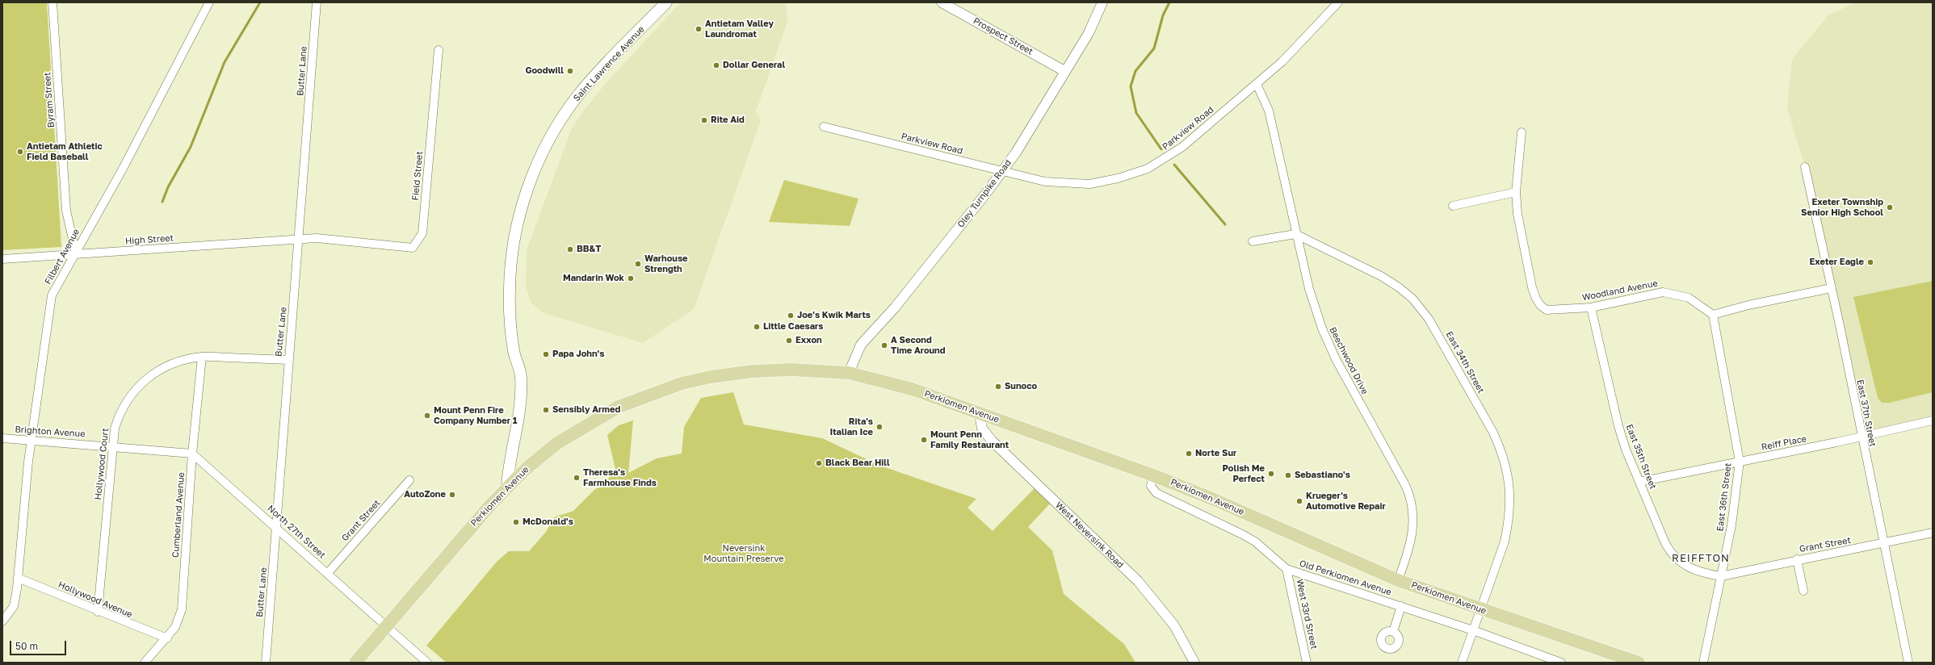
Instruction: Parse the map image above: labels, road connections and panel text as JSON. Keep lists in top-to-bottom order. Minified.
{"streets":{"main road":["Saint Lawrence Avenue","Perkiomen Avenue"],"street":["Prospect Street","Butter Lane","Byram Street","Parkview Road","Field Street","Oley Turnpike Road","High Street","Filbert Avenue","Woodland Avenue","Beechwood Drive","East 34th Street","East 37th Street","Brighton Avenue","Reiff Place","East 35th Street","Hollywood Court","East 36th Street","Cumberland Avenue","Grant Street","North 27th Street","West Neversink Road","Old Perkiomen Avenue","Hollywood Avenue","West 33rd Street"]},"crossings":[["Prospect Street","Oley Turnpike Road"],["Saint Lawrence Avenue","Perkiomen Avenue"],["Butter Lane","High Street"],["Butter Lane","Hollywood Court"],["Butter Lane","North 27th Street"],["Byram Street","High Street"],["Byram Street","Filbert Avenue"],["Parkview Road","Oley Turnpike Road"],["Parkview Road","Beechwood Drive"],["Field Street","High Street"],["Oley Turnpike Road","Perkiomen Avenue"],["High Street","Filbert Avenue"],["Filbert Avenue","Brighton Avenue"],["Filbert Avenue","Hollywood Avenue"],["Woodland Avenue","East 35th Street"],["Woodland Avenue","East 36th Street"],["Beechwood Drive","East 34th Street"],["Beechwood Drive","Perkiomen Avenue"],["East 34th Street","Perkiomen Avenue"],["East 34th Street","Old Perkiomen Avenue"],["Perkiomen Avenue","North 27th Street"],["Perkiomen Avenue","West Neversink Road"],["Perkiomen Avenue","Old Perkiomen Avenue"],["East 37th Street","Reiff Place"],["East 37th Street","Grant Street"],["Brighton Avenue","Hollywood Court"],["Brighton Avenue","Cumberland Avenue"],["Brighton Avenue","North 27th Street"],["Reiff Place","East 35th Street"],["Reiff Place","East 36th Street"],["East 35th Street","East 36th Street"],["East 35th Street","Grant Street"],["Hollywood Court","Cumberland Avenue"],["Hollywood Court","Hollywood Avenue"],["East 36th Street","Grant Street"],["Cumberland Avenue","North 27th Street"],["Cumberland Avenue","Hollywood Avenue"],["Grant Street","North 27th Street"],["Old Perkiomen Avenue","West 33rd Street"]],"districts":["REIFFTON"],"parks":["Neversink Mountain Preserve"],"places":["Antietam Valley Laundromat","Dollar General","Goodwill","Rite Aid","Antietam Athletic Field Baseball","Exeter Township Senior High School","BB&T","Exeter Eagle","Warhouse Strength","Mandarin Wok","Joe's Kwik Marts","Little Caesars","Exxon","A Second Time Around","Papa John's","Sunoco","Sensibly Armed","Mount Penn Fire Company Number 1","Rita's Italian Ice","Mount Penn Family Restaurant","Norte Sur","Black Bear Hill","Polish Me Perfect","Sebastiano's","Theresa's Farmhouse Finds","AutoZone","Krueger's Automotive Repair","McDonald's"],"scale_bar":"50 m"}
